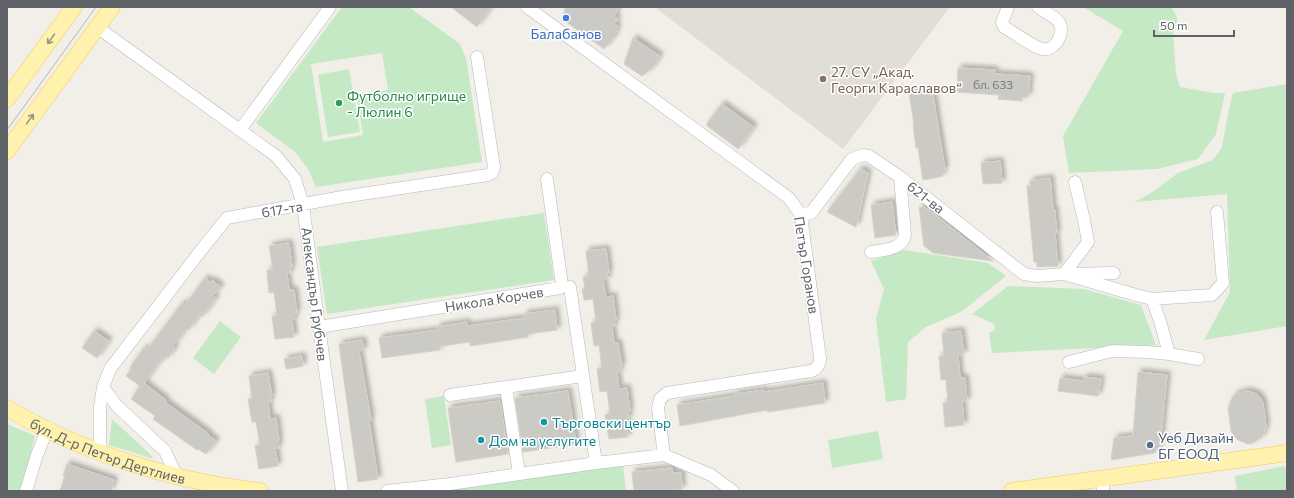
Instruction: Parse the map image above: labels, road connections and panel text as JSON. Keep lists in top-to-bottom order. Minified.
{"streets":{"main road":["бул. Д-р Петър Дертлиев"],"street":["621-ва","617-та","Петър Горанов","Александър Грубчев","Никола Корчев"]},"crossings":[["621-ва","Петър Горанов"],["617-та","Александър Грубчев"],["617-та","бул. Д-р Петър Дертлиев"],["Александър Грубчев","Никола Корчев"]],"places":["Балабанов","27. СУ „Акад. Георги Караславов“","Футболно игрище - Люлин 6","Търговски център","Дом на услугите","Уеб Дизайн БГ ЕООД"],"house_numbers":["бл. 633"],"scale_bar":"50 m"}
